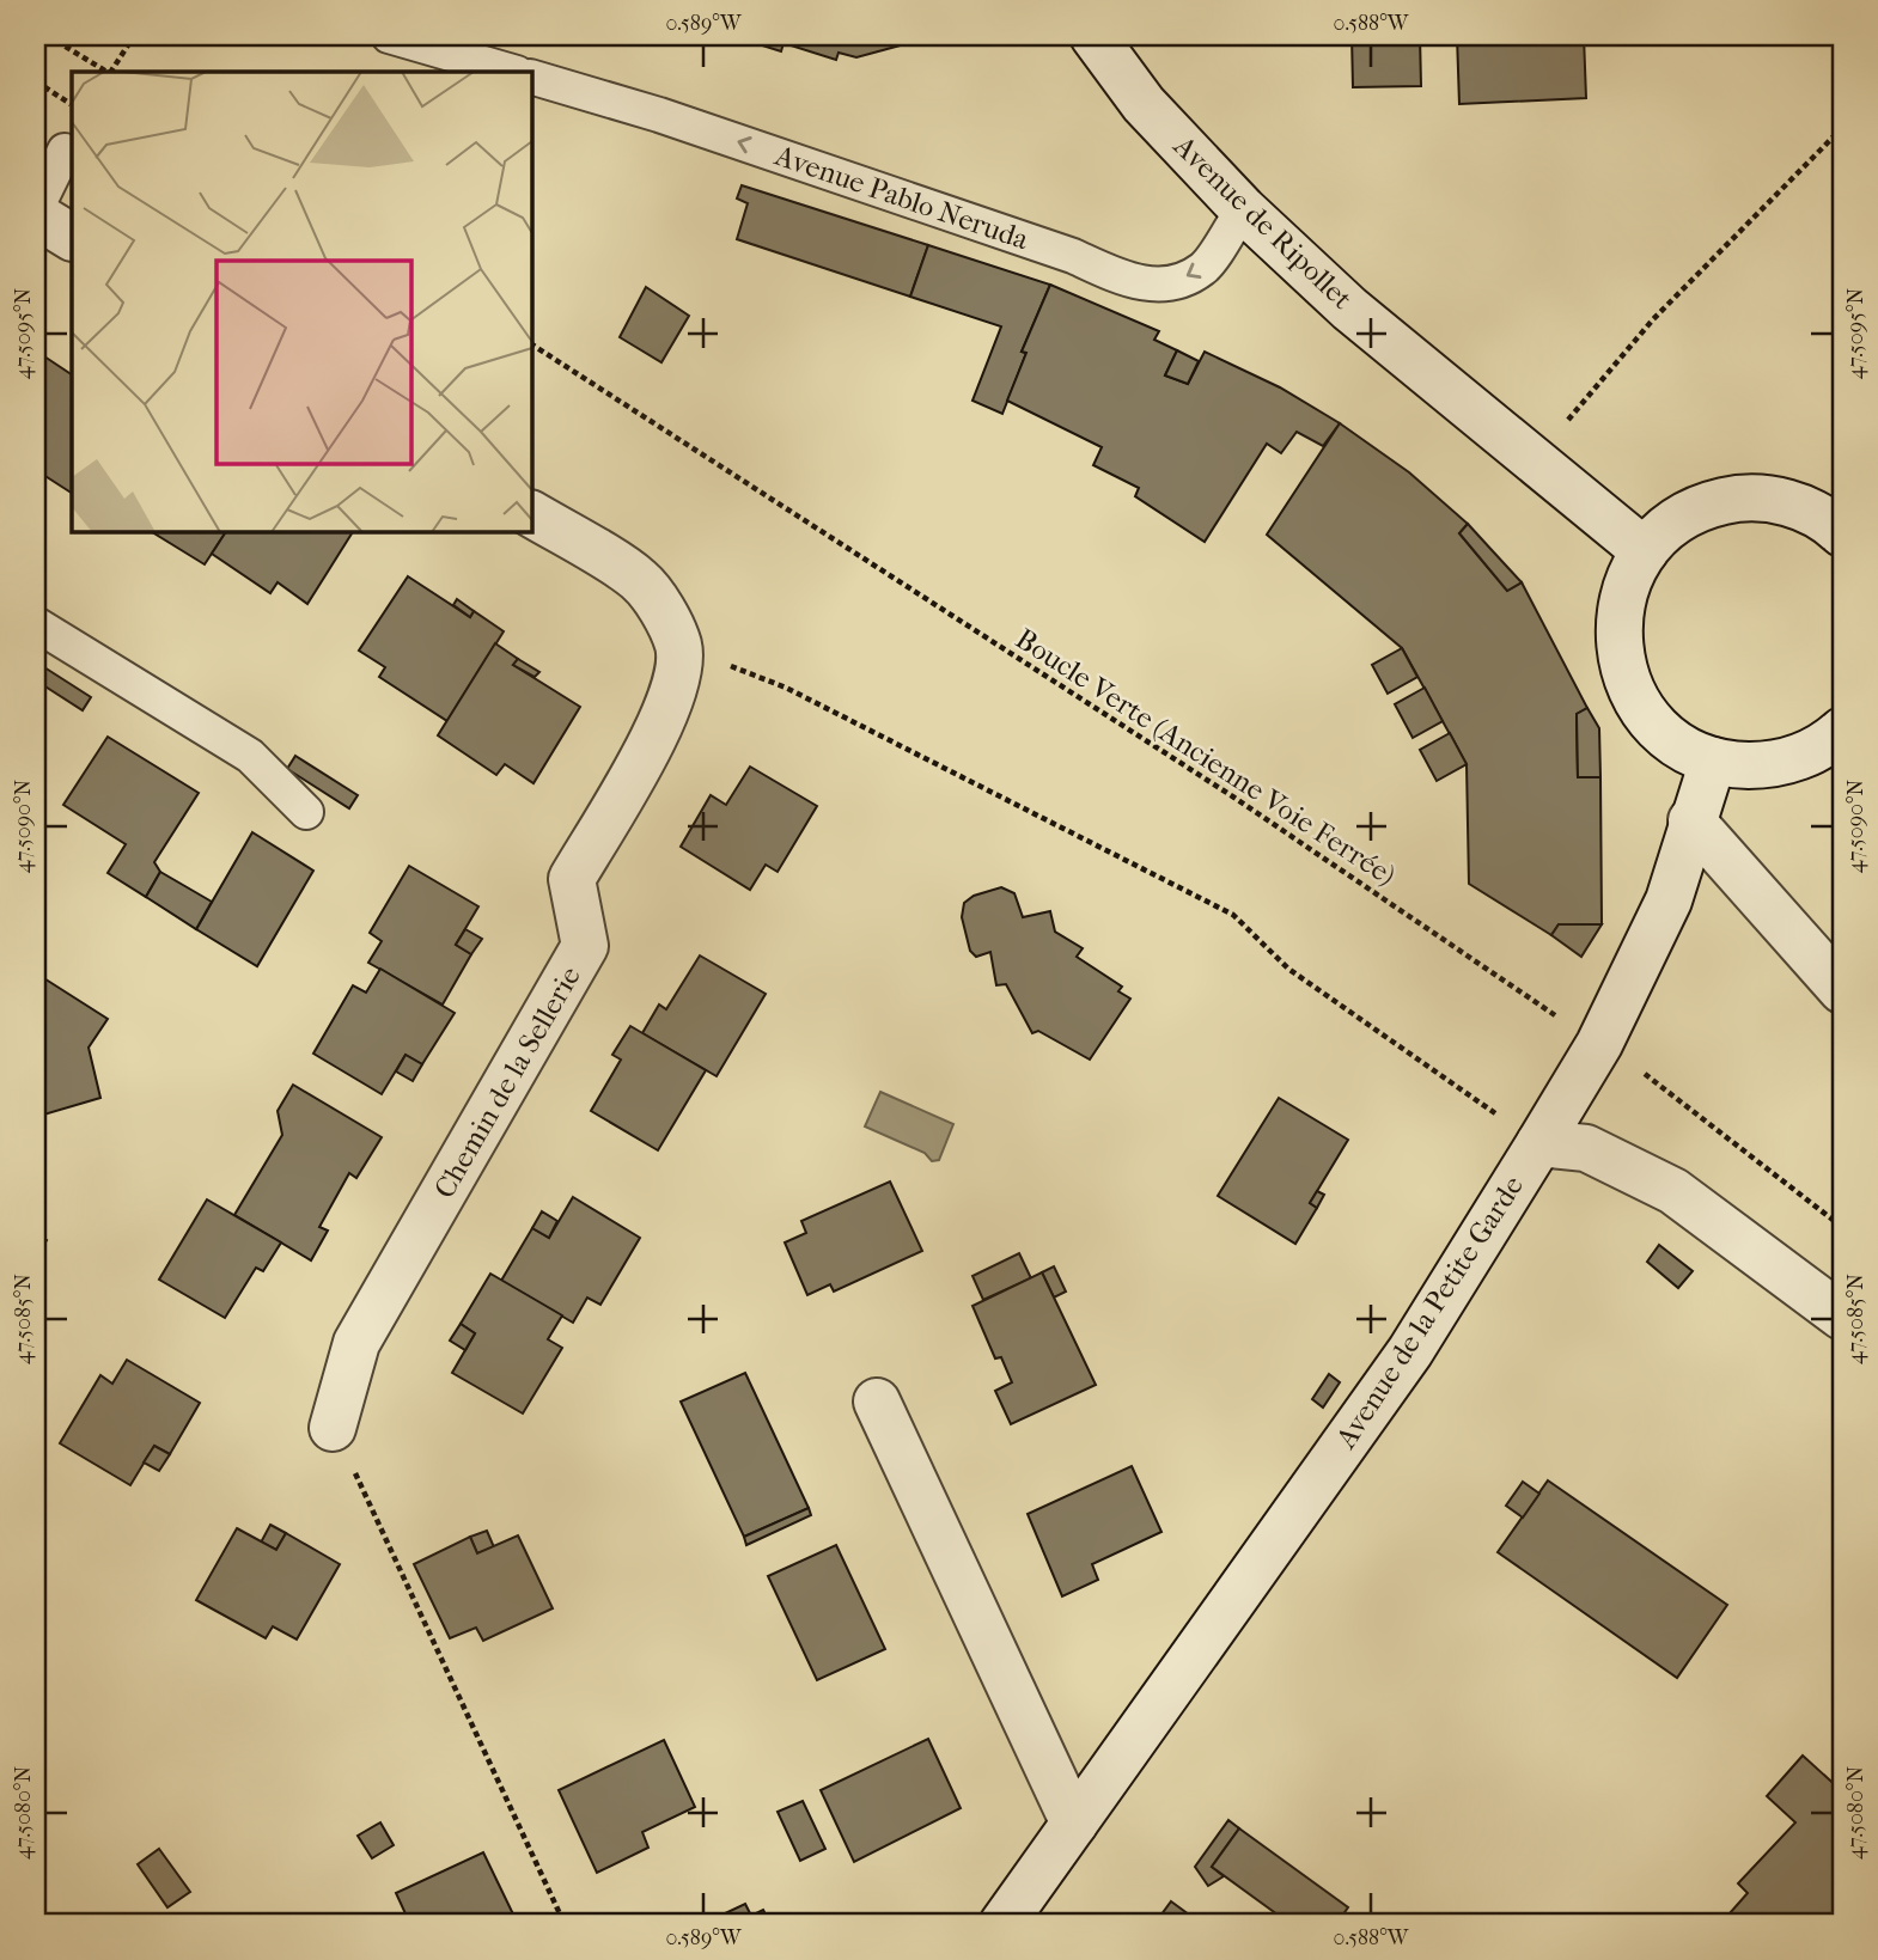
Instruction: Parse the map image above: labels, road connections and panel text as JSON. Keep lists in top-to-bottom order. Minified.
{"streets":{"street":["Avenue de Ripollet","Chemin de la Sellerie","Avenue de la Petite Garde"],"lane":["Avenue Pablo Neruda"],"path":["Boucle Verte (Ancienne Voie Ferrée)"]},"crossings":[["Avenue Pablo Neruda","Avenue de Ripollet"],["Boucle Verte (Ancienne Voie Ferrée)","Avenue de la Petite Garde"]],"one_way":["Avenue Pablo Neruda"],"coordinates":["0.589°W","0.588°W","47.5095°N","47.5090°N","47.5085°N","47.5080°N"]}
